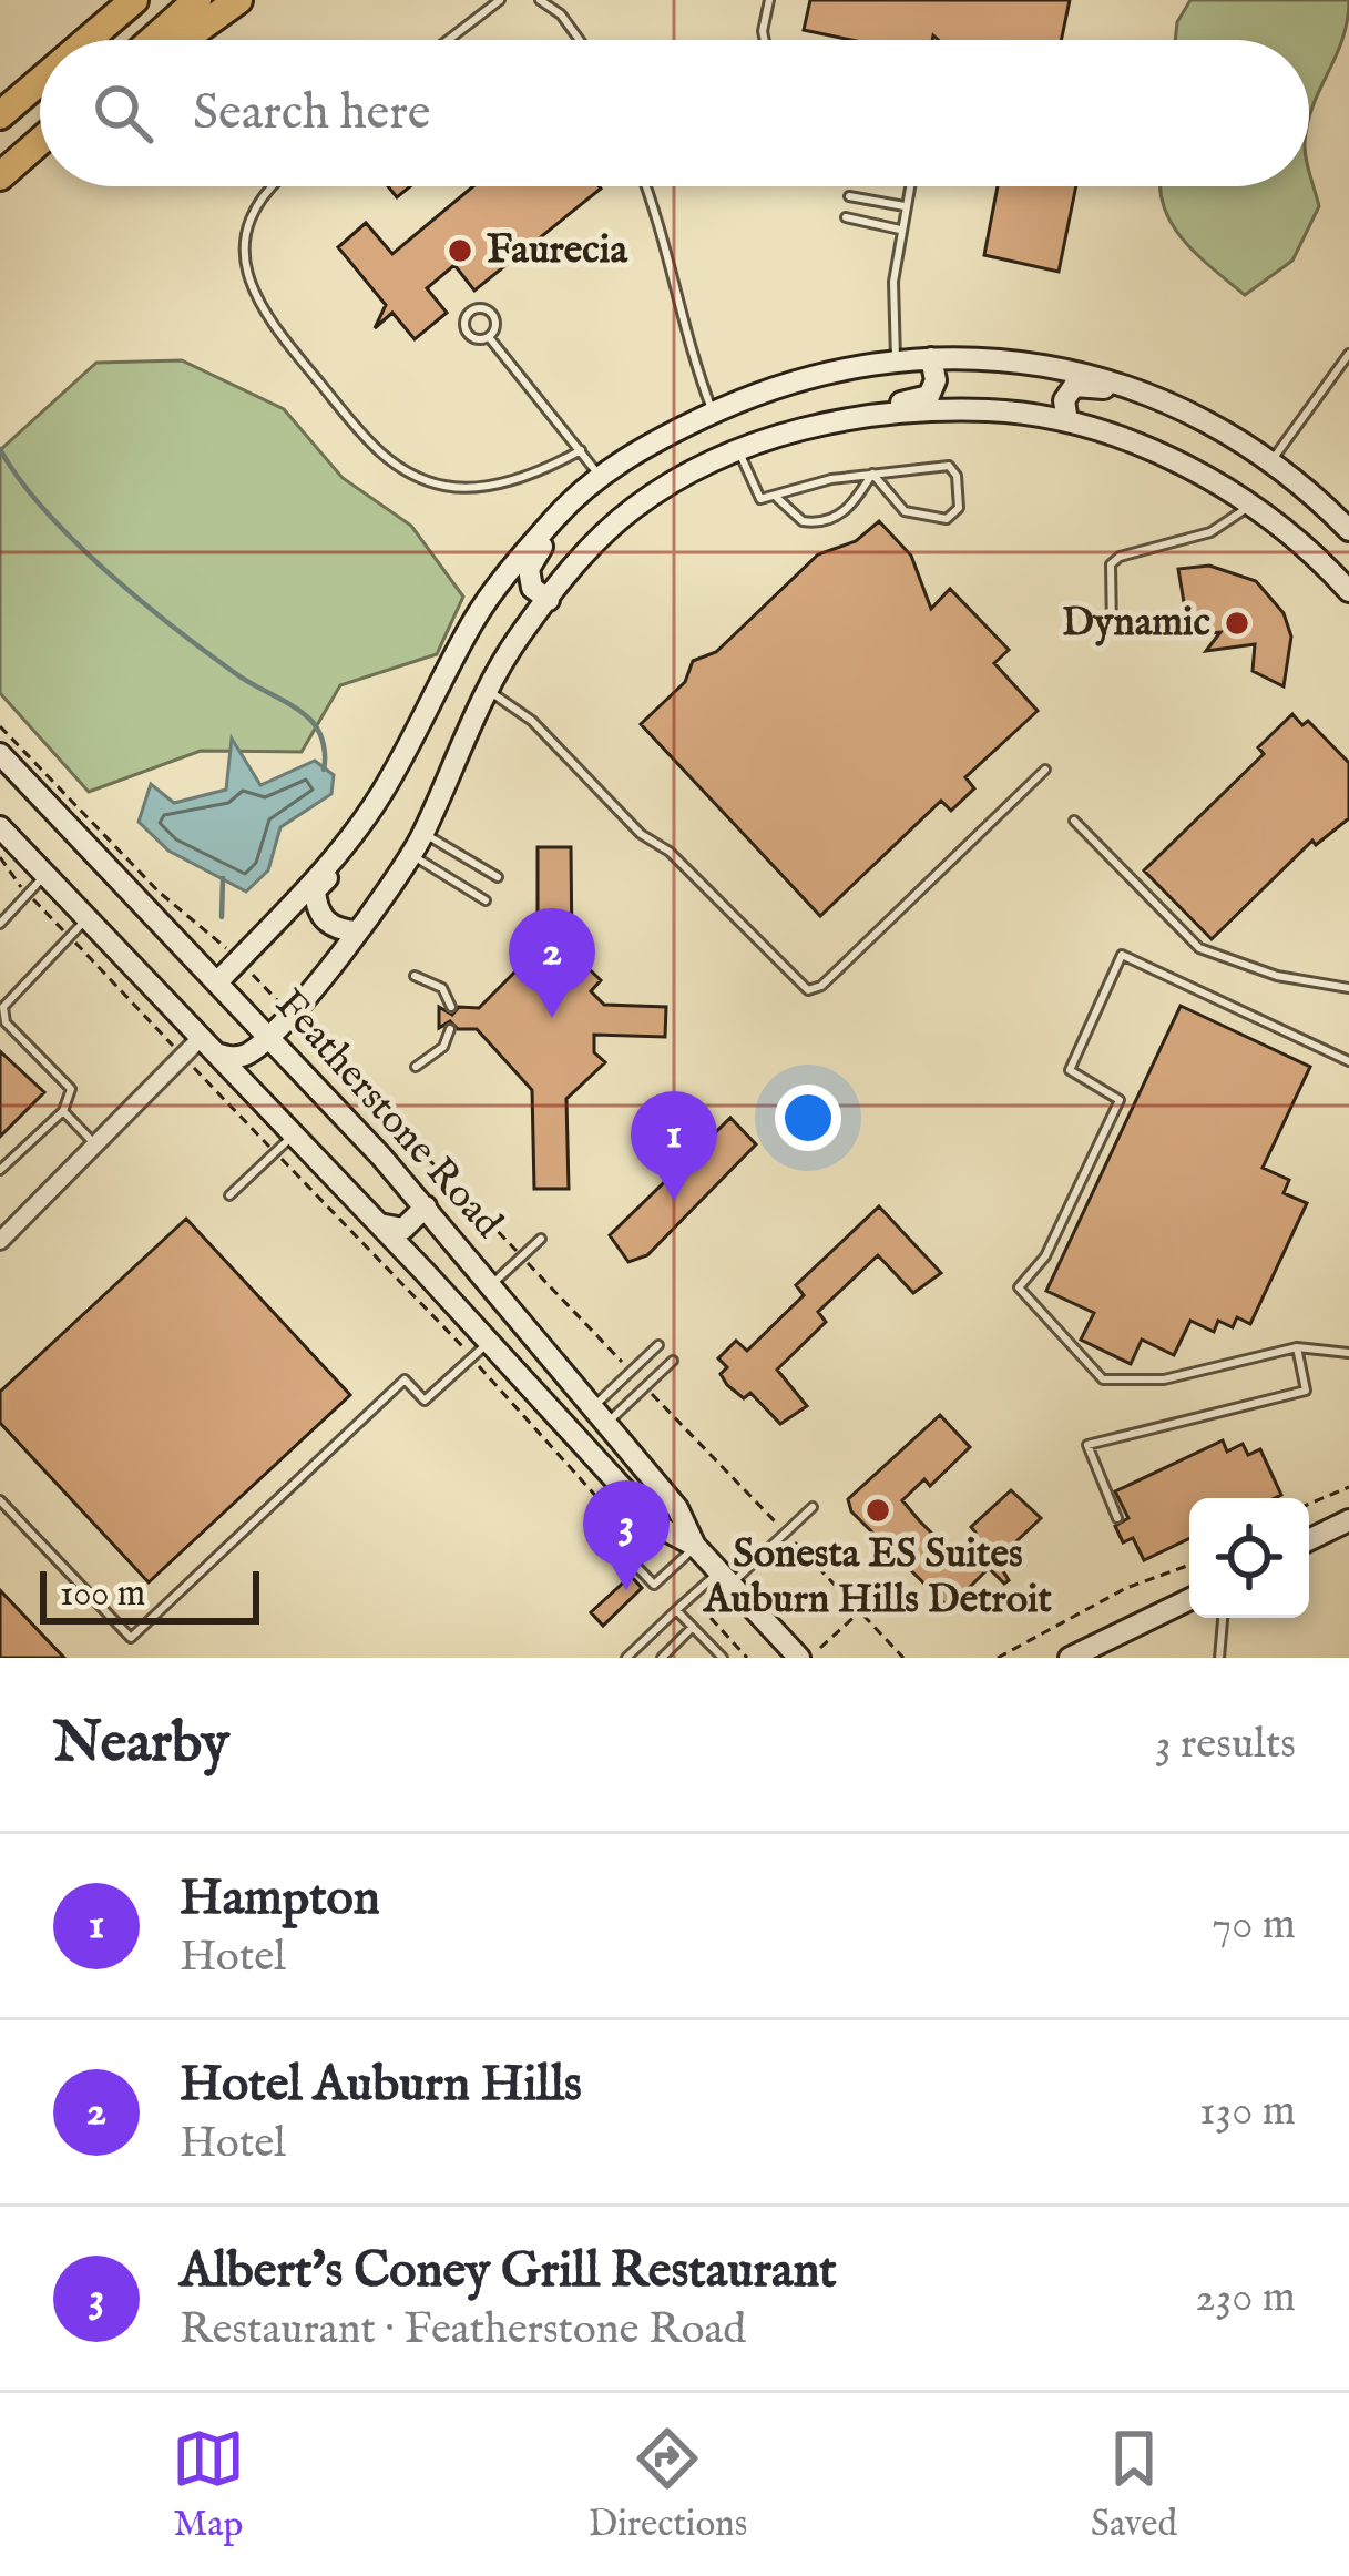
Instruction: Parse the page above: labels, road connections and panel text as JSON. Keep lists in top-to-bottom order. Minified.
{"streets":{"street":["Featherstone Road"]},"places":["Faurecia","Dynamic","Sonesta ES Suites Auburn Hills Detroit"],"scale_bar":"100 m","page":{"search":"Search here","pins":["2","1","3"],"scale":"100 m","heading":["Nearby","3 results"],"list":[{"mark":"1","name":"Hampton","note":"Hotel","value":"70 m"},{"mark":"2","name":"Hotel Auburn Hills","note":"Hotel","value":"130 m"},{"mark":"3","name":"Albert's Coney Grill Restaurant","note":"Restaurant · Featherstone Road","value":"230 m"}],"nav":["Map","Directions","Saved"]}}
